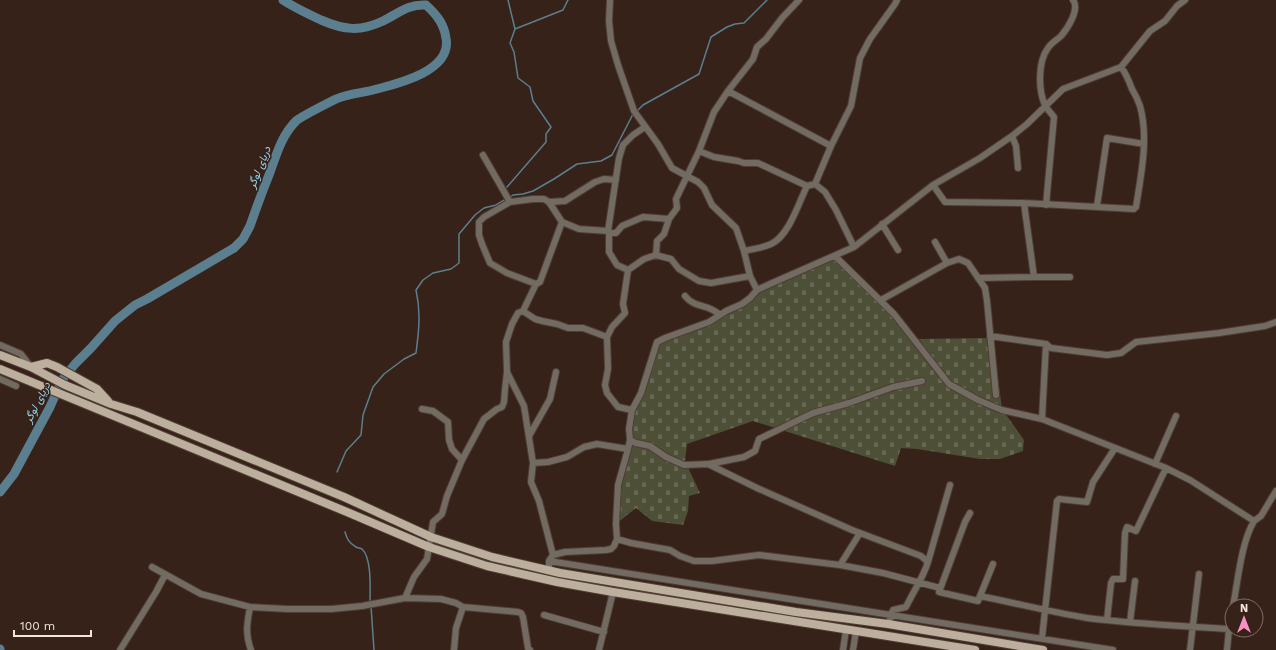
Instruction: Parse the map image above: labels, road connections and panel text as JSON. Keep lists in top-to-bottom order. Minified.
{"water":["دریای لوگر"],"scale_bar":"100 m","north":"top"}
